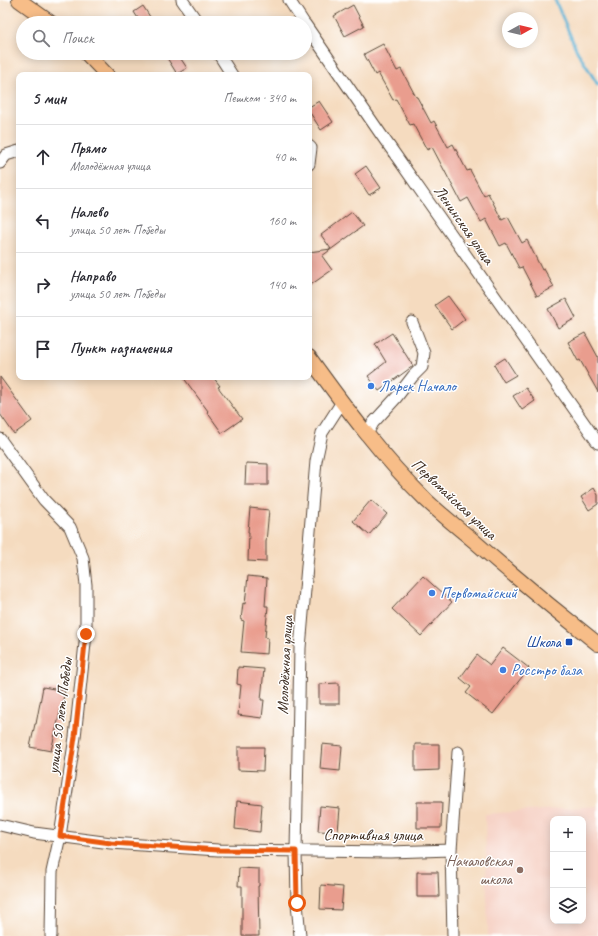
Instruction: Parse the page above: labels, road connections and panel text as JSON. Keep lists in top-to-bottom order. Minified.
{"streets":{"main road":["Первомайская улица"],"street":["Ленинская улица","Молодёжная улица","улица 50 лет Победы","Спортивная улица"]},"crossings":[["Первомайская улица","Молодёжная улица"],["Молодёжная улица","Спортивная улица"]],"places":{"other":["Ларек Начало","Первомайский","Росстро база","Началовская школа"],"transit":["Школа"]},"north":"right","page":{"search":"Поиск","heading":["5 мин","Пешком · 340 m"],"list":[["Прямо","Молодёжная улица","40 m"],["Налево","улица 50 лет Победы","160 m"],["Направо","улица 50 лет Победы","140 m"],"Пункт назначения"],"map_buttons":["+","−"]}}
